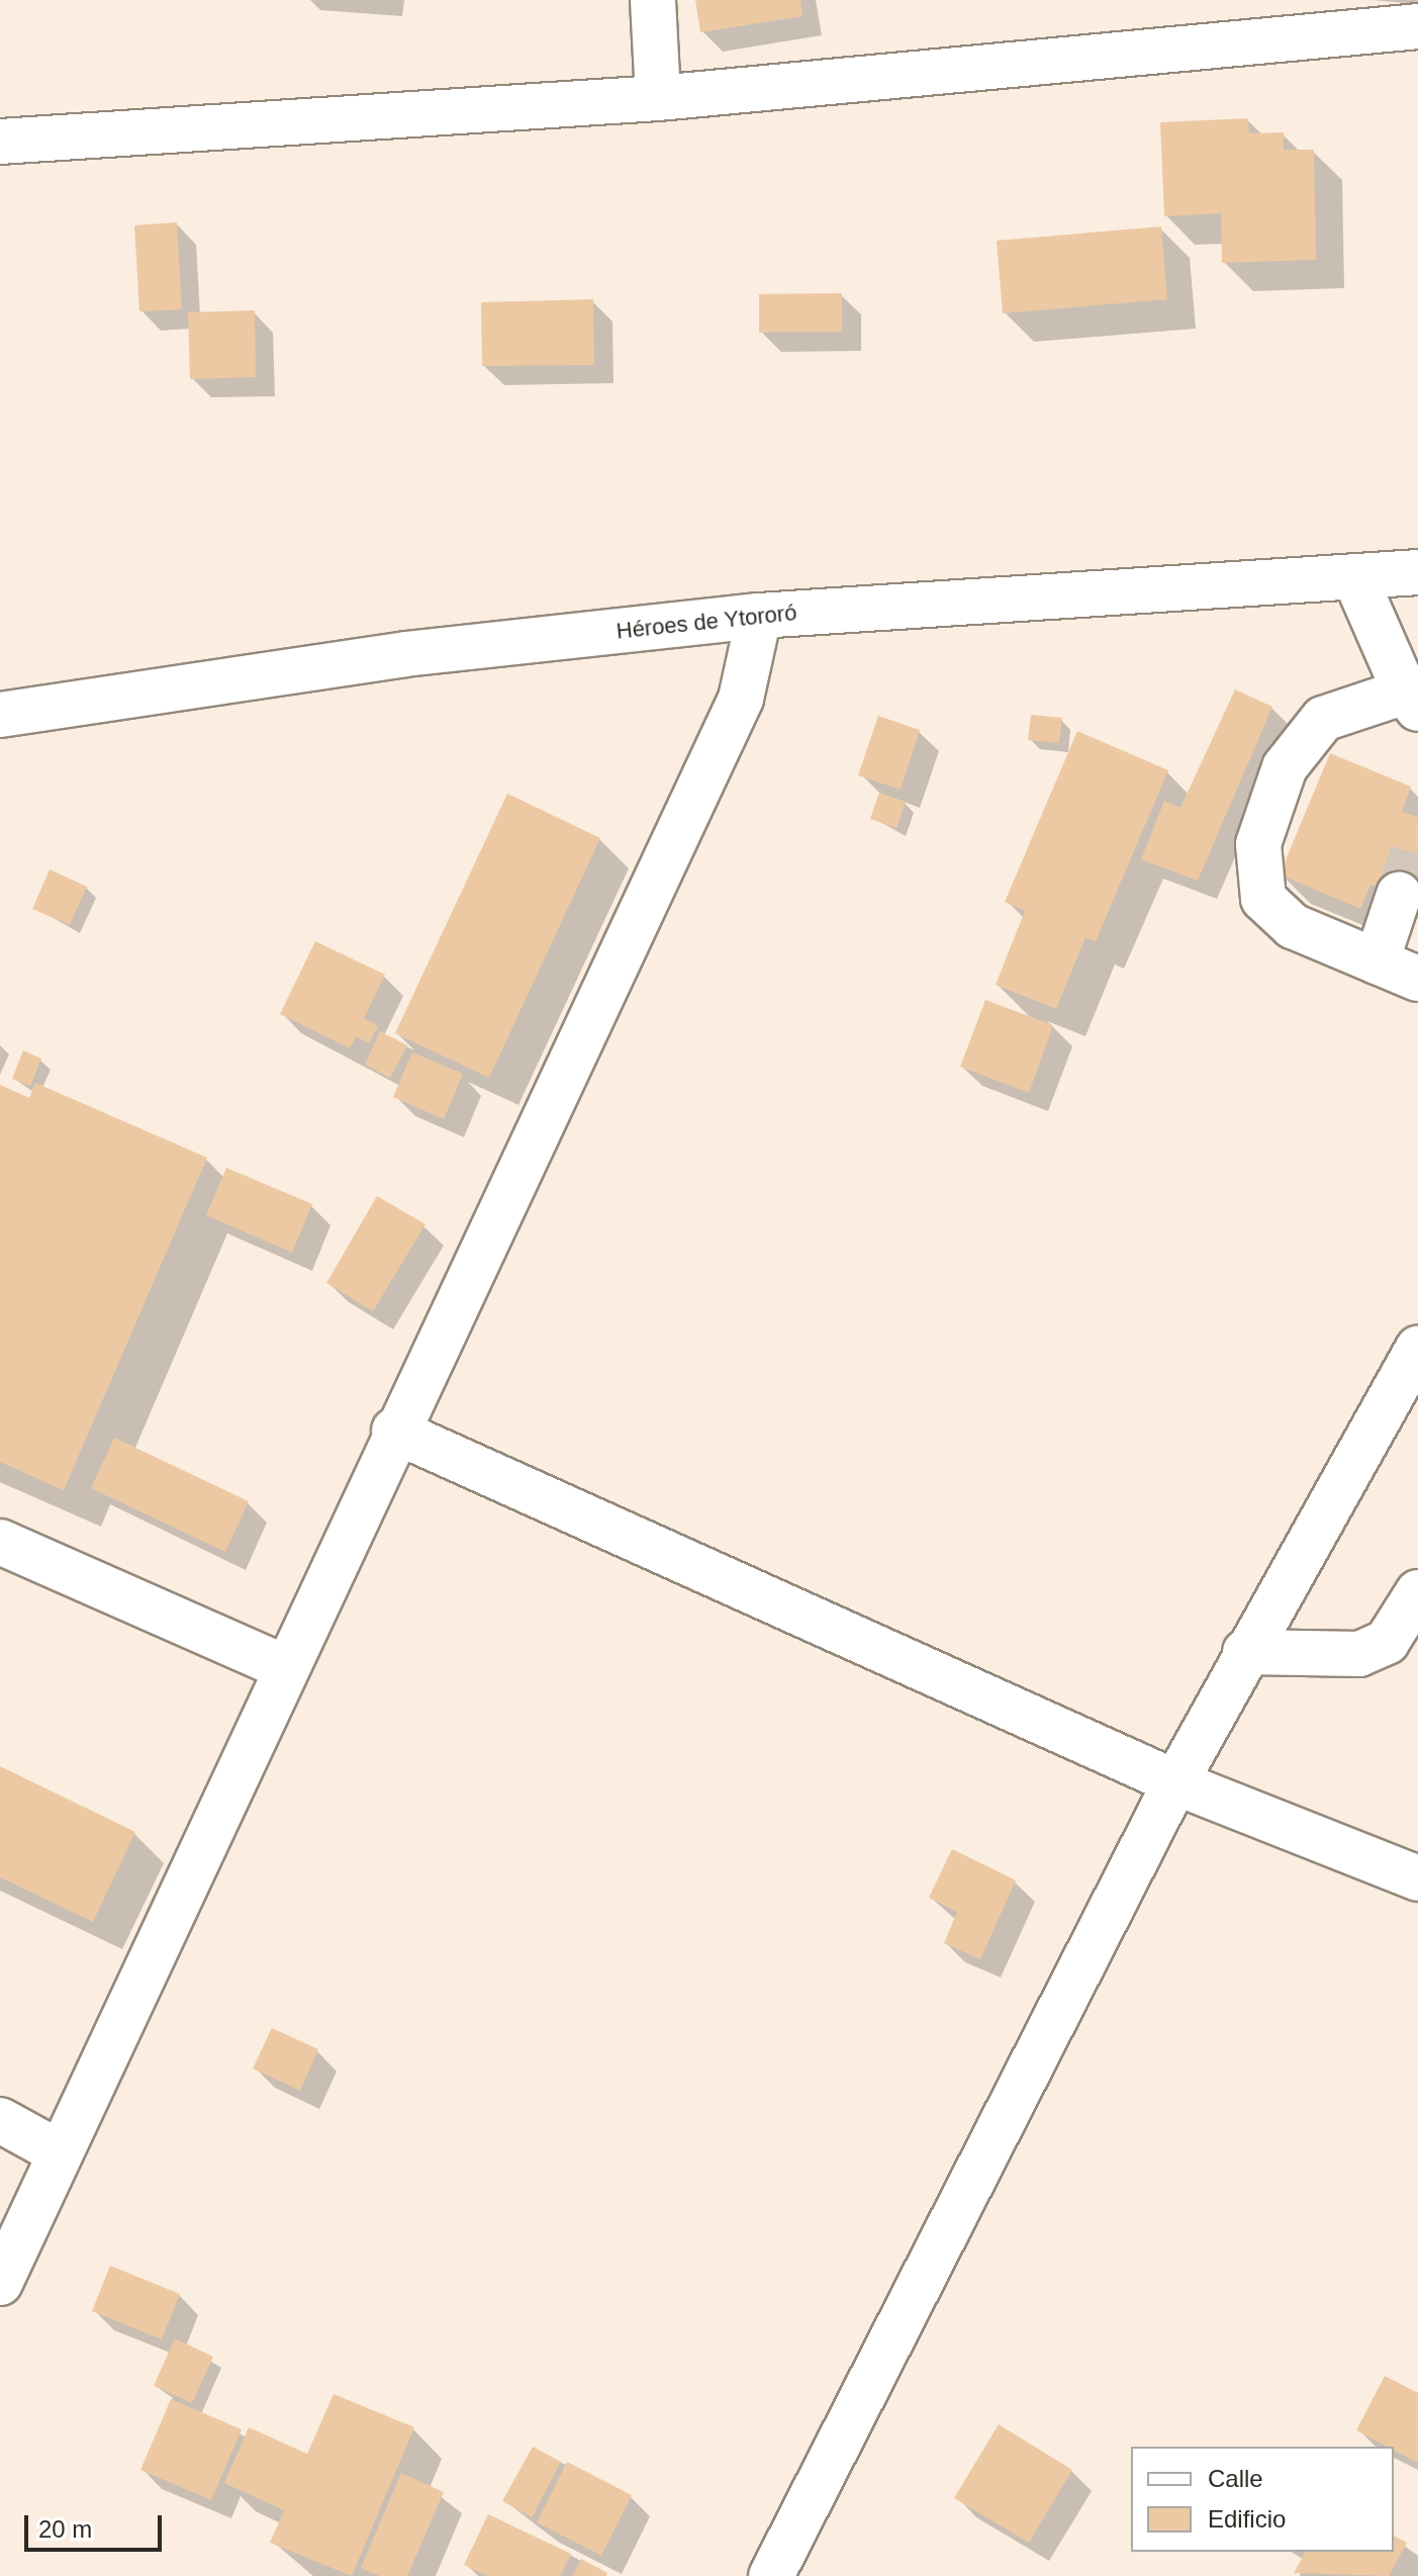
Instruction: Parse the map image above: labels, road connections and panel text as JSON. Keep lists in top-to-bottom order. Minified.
{"streets":{"main road":["Héroes de Ytororó"]},"legend":["Calle","Edificio"],"scale_bar":"20 m"}
